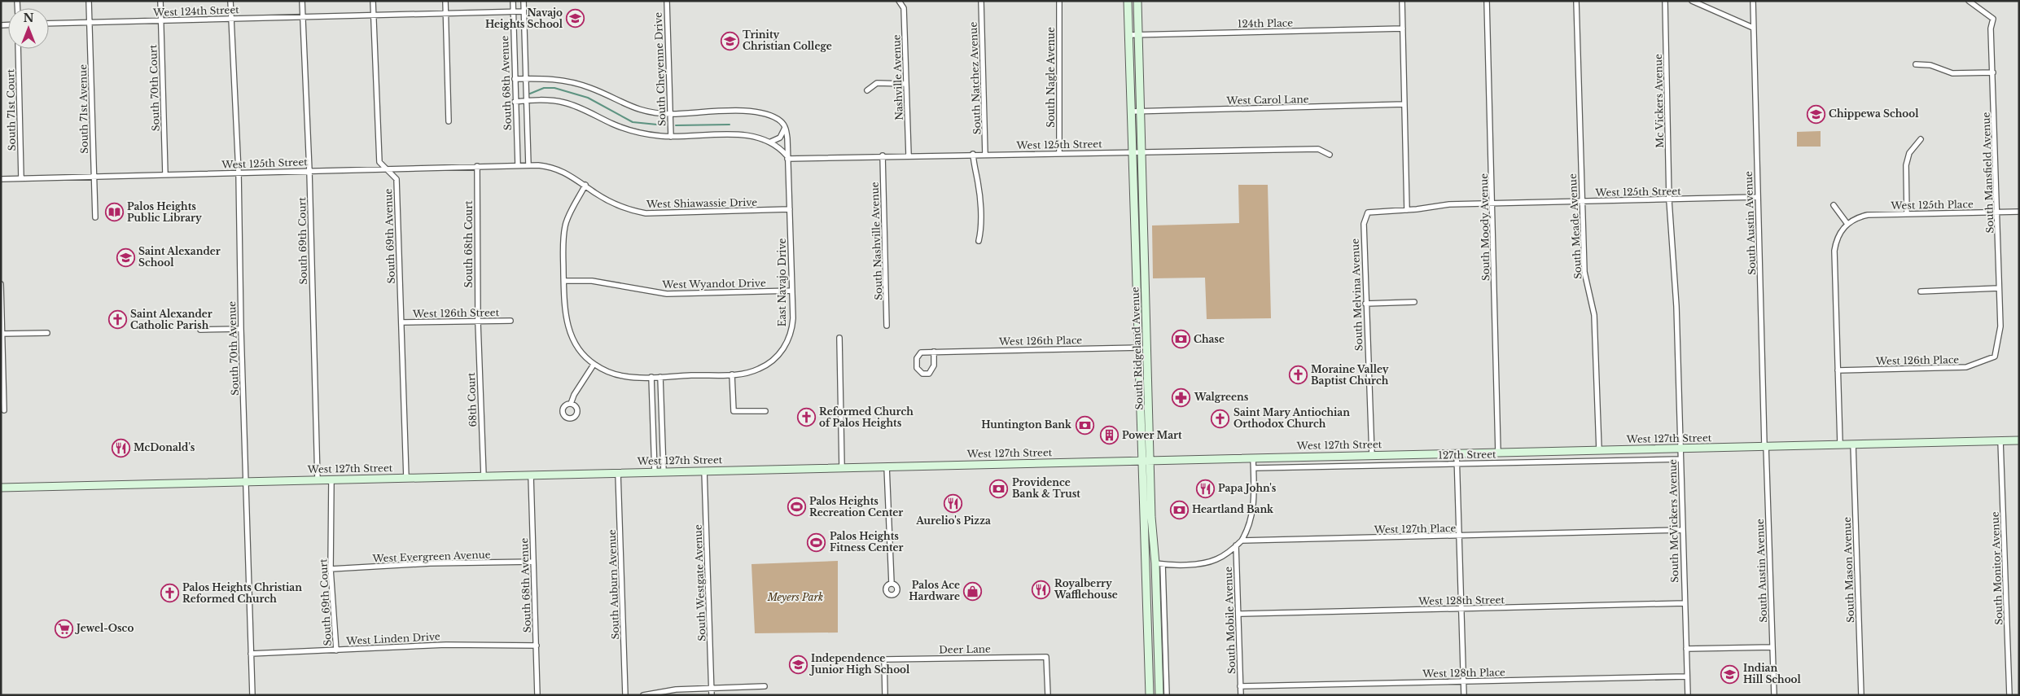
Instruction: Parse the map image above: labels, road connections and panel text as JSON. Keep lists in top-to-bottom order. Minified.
{"streets":{"main road":["South Ridgeland Avenue","West 127th Street"],"street":["West 124th Street","124th Place","South Cheyenne Drive","Nashville Avenue","South Nagle Avenue","South Natchez Avenue","South 68th Avenue","South 70th Court","West Carol Lane","Mc Vickers Avenue","South 71st Avenue","South 71st Court","West 125th Street","South Mansfield Avenue","West Shiawassie Drive","West 125th Place","South Austin Avenue","South Meade Avenue","South Moody Avenue","South 69th Avenue","South 69th Court","South Nashville Avenue","South 68th Court","East Navajo Drive","West Wyandot Drive","South Melvina Avenue","West 126th Street","West 126th Place","South 70th Avenue","68th Court","127th Street","South McVickers Avenue","West 127th Place","West Evergreen Avenue","South Monitor Avenue","South Mason Avenue","South Westgate Avenue","South Auburn Avenue","West 128th Street","South Mobile Avenue","West Linden Drive","Deer Lane","West 128th Place"]},"crossings":[["West 124th Street","South 68th Avenue"],["West 124th Street","South 70th Court"],["West 124th Street","South 71st Avenue"],["West 124th Street","South 69th Avenue"],["West 124th Street","South 69th Court"],["West 124th Street","South 70th Avenue"],["124th Place","South Ridgeland Avenue"],["Nashville Avenue","West 125th Street"],["South Nagle Avenue","West 125th Street"],["South Natchez Avenue","West 125th Street"],["South 68th Avenue","West 125th Street"],["South 68th Avenue","West 127th Street"],["South 68th Avenue","West Evergreen Avenue"],["South 68th Avenue","West Linden Drive"],["South 70th Court","West 125th Street"],["West Carol Lane","South Ridgeland Avenue"],["Mc Vickers Avenue","West 125th Street"],["Mc Vickers Avenue","South McVickers Avenue"],["South 71st Avenue","West 125th Street"],["South 71st Court","West 125th Street"],["West 125th Street","West Shiawassie Drive"],["West 125th Street","South Austin Avenue"],["West 125th Street","South Meade Avenue"],["West 125th Street","South Moody Avenue"],["West 125th Street","South 69th Avenue"],["West 125th Street","South 69th Court"],["West 125th Street","South Nashville Avenue"],["West 125th Street","South 68th Court"],["West 125th Street","East Navajo Drive"],["West 125th Street","South Melvina Avenue"],["West 125th Street","South 70th Avenue"],["West 125th Street","South Ridgeland Avenue"],["West 125th Street","South McVickers Avenue"],["South Mansfield Avenue","West 125th Place"],["South Mansfield Avenue","West 126th Place"],["West Shiawassie Drive","East Navajo Drive"],["South Austin Avenue","West 127th Street"],["South Meade Avenue","West 127th Street"],["South Moody Avenue","West 127th Street"],["South 69th Avenue","West 126th Street"],["South 69th Avenue","West 127th Street"],["South 69th Court","West 127th Street"],["South 69th Court","West Evergreen Avenue"],["South 69th Court","West Linden Drive"],["South 68th Court","West 126th Street"],["South 68th Court","68th Court"],["East Navajo Drive","West Wyandot Drive"],["South Melvina Avenue","West 127th Street"],["West 126th Street","68th Court"],["West 126th Place","South Ridgeland Avenue"],["South 70th Avenue","West 127th Street"],["South 70th Avenue","West Linden Drive"],["South Ridgeland Avenue","West 127th Street"],["68th Court","West 127th Street"],["West 127th Street","South McVickers Avenue"],["West 127th Street","South Monitor Avenue"],["West 127th Street","South Mason Avenue"],["West 127th Street","South Westgate Avenue"],["West 127th Street","South Auburn Avenue"],["127th Street","South McVickers Avenue"],["South McVickers Avenue","West 127th Place"],["South McVickers Avenue","West 128th Street"],["South McVickers Avenue","West 128th Place"],["West 128th Street","South Mobile Avenue"],["South Mobile Avenue","West 128th Place"]],"parks":["Meyers Park"],"places":{"school or university":["Navajo Heights School","Trinity Christian College","Chippewa School","Saint Alexander School","Independence Junior High School","Indian Hill School"],"library":["Palos Heights Public Library"],"church":["Saint Alexander Catholic Parish","Moraine Valley Baptist Church","Reformed Church of Palos Heights","Saint Mary Antiochian Orthodox Church","Palos Heights Christian Reformed Church"],"bank":["Chase","Huntington Bank","Providence Bank & Trust","Heartland Bank"],"pharmacy":["Walgreens"],"building":["Power Mart"],"restaurant":["McDonald's","Papa John's","Aurelio's Pizza","Royalberry Wafflehouse"],"sports":["Palos Heights Recreation Center","Palos Heights Fitness Center"],"shop":["Palos Ace Hardware"],"supermarket":["Jewel-Osco"]},"north":"top"}
